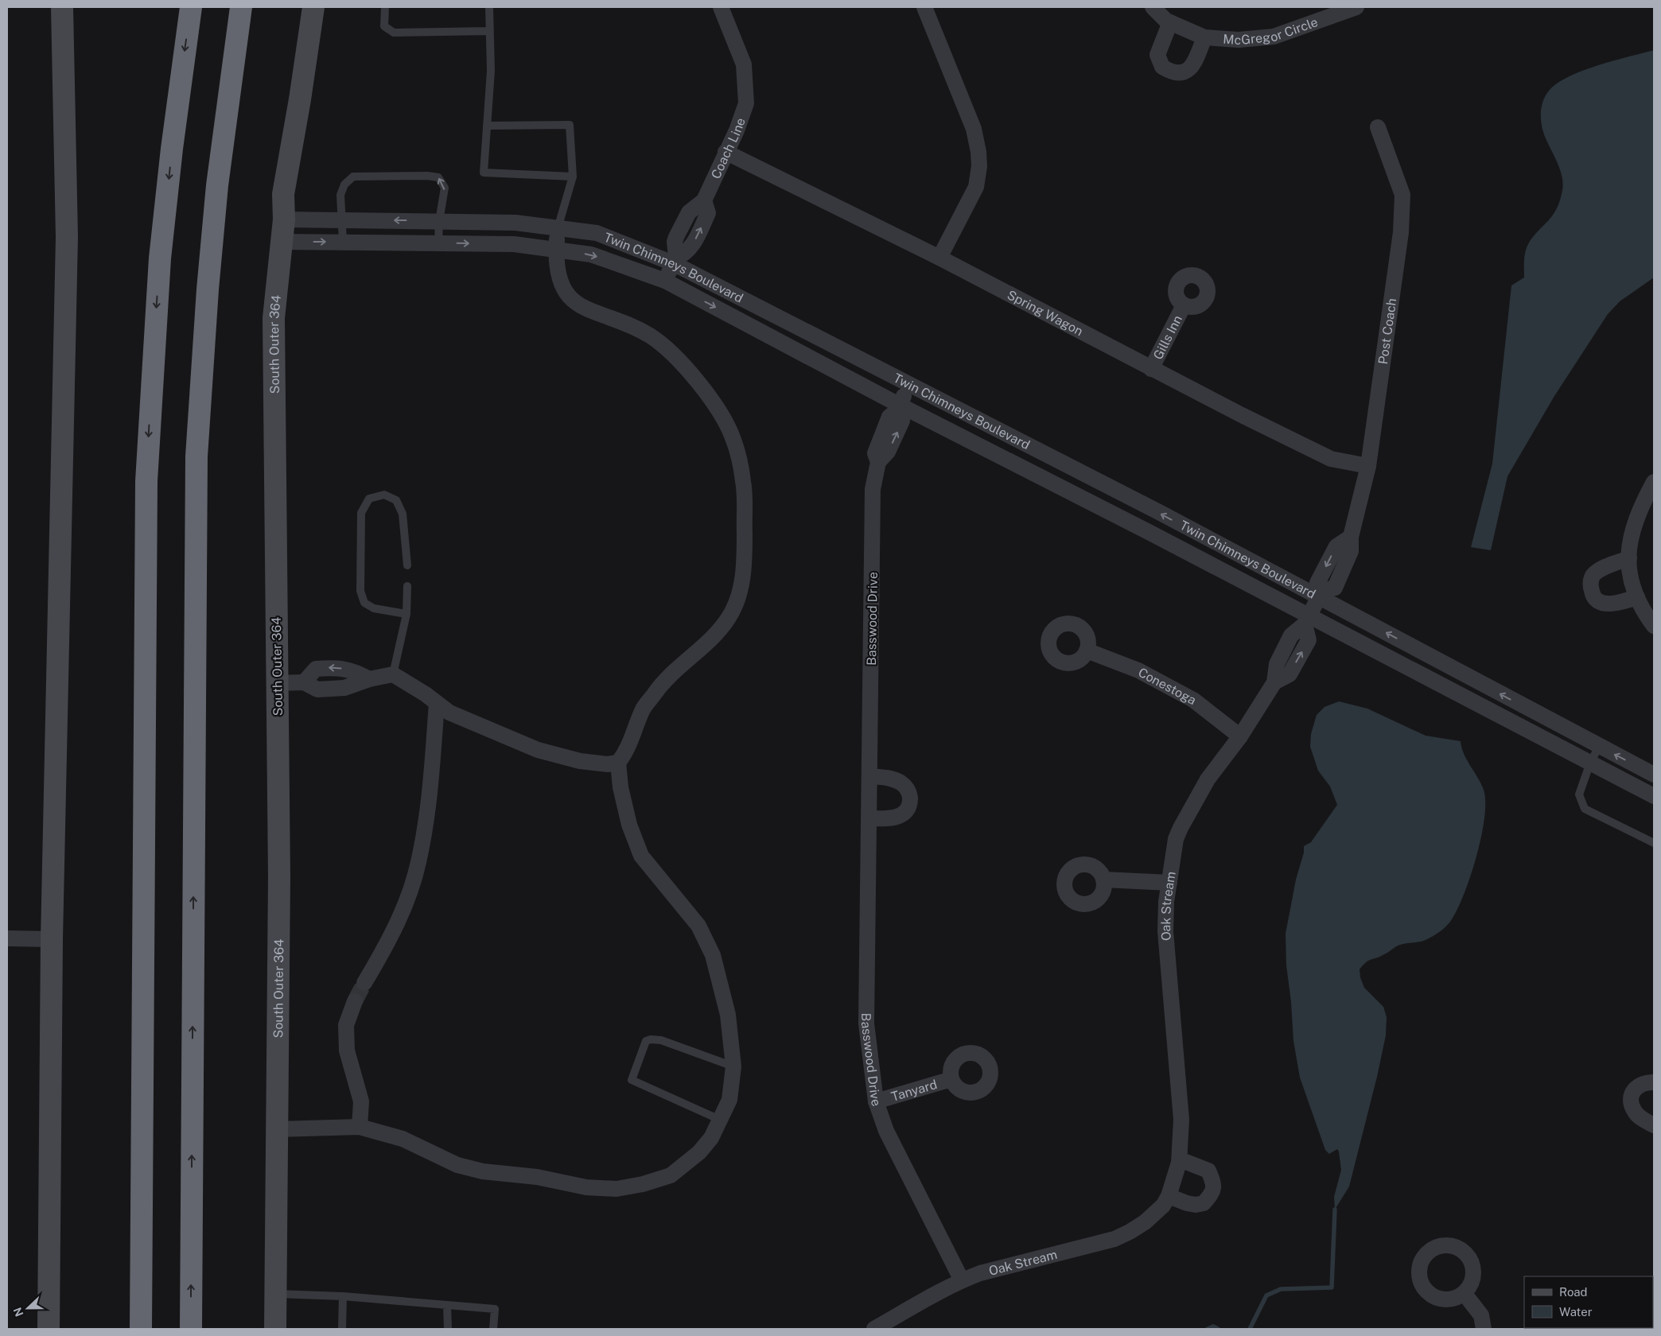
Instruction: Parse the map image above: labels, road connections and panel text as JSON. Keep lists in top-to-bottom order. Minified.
{"streets":{"street":["McGregor Circle","Coach Line","Twin Chimneys Boulevard","Spring Wagon","Post Coach","Gills Inn","South Outer 364","Basswood Drive","Conestoga","Oak Stream","Tanyard"]},"crossings":[["Coach Line","Twin Chimneys Boulevard"],["Coach Line","Spring Wagon"],["Twin Chimneys Boulevard","Post Coach"],["Twin Chimneys Boulevard","South Outer 364"],["Twin Chimneys Boulevard","Basswood Drive"],["Twin Chimneys Boulevard","Oak Stream"],["Spring Wagon","Post Coach"],["Spring Wagon","Gills Inn"],["Basswood Drive","Oak Stream"],["Basswood Drive","Tanyard"],["Conestoga","Oak Stream"]],"legend":["Road","Water"],"north":"left"}
